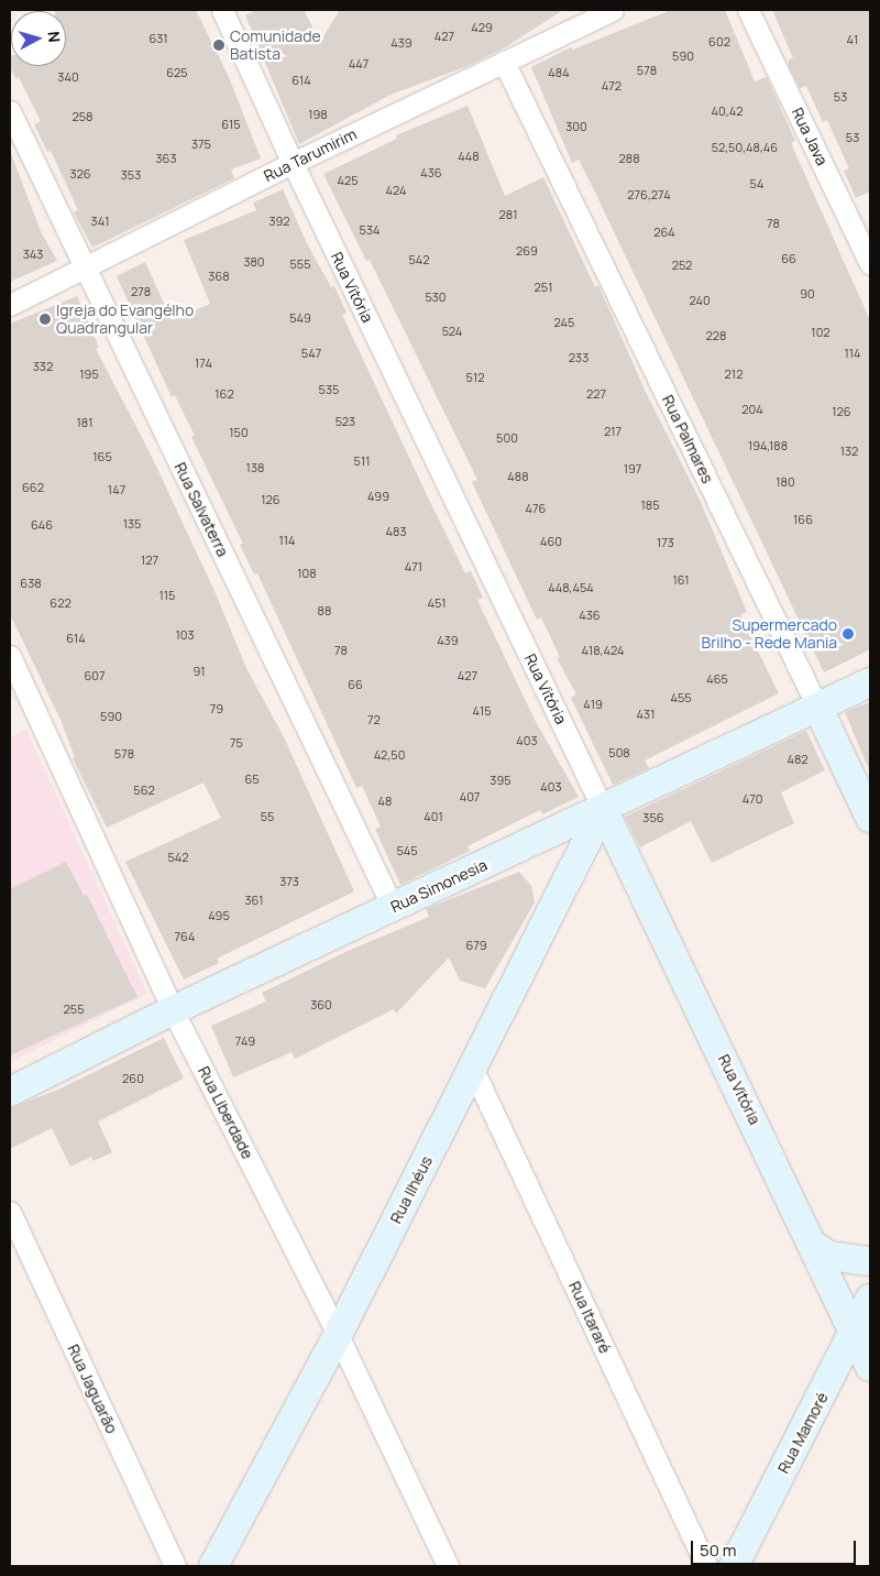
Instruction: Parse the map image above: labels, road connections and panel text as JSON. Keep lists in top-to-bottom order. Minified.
{"streets":{"street":["Rua Java","Rua Tarumirim","Rua Vitória","Rua Palmares","Rua Salvaterra","Rua Simonesia","Rua Liberdade","Rua Ilhéus","Rua Itararé","Rua Jaguarão","Rua Mamoré"]},"crossings":[["Rua Tarumirim","Rua Vitória"],["Rua Tarumirim","Rua Palmares"],["Rua Tarumirim","Rua Salvaterra"],["Rua Vitória","Rua Simonesia"],["Rua Vitória","Rua Ilhéus"],["Rua Vitória","Rua Mamoré"],["Rua Palmares","Rua Simonesia"],["Rua Salvaterra","Rua Simonesia"],["Rua Simonesia","Rua Liberdade"],["Rua Simonesia","Rua Ilhéus"],["Rua Liberdade","Rua Ilhéus"],["Rua Ilhéus","Rua Itararé"]],"places":["Comunidade Batista","Igreja do Evangélho Quadrangular","Supermercado Brilho - Rede Mania"],"house_numbers":["429","427","631","41","602","439","590","447","578","625","484","340","614","472","53","40,42","198","258","615","300","53","375","52,50,48,46","448","363","288","436","326","353","425","54","424","276,274","281","341","392","78","534","264","269","343","66","542","380","555","252","368","251","278","90","530","240","549","245","524","102","228","547","114","233","174","332","195","212","512","535","162","227","204","126","523","181","217","150","500","194,188","132","165","511","138","197","488","180","662","147","499","126","185","476","166","135","646","483","114","460","173","127","471","108","161","638","448,454","115","622","451","88","436","103","614","439","78","418,424","91","607","427","465","66","455","419","79","415","431","590","72","403","75","508","578","42,50","482","65","395","403","562","407","470","48","55","401","356","545","542","373","361","495","764","679","360","255","749","260"],"scale_bar":"50 m","north":"right"}
